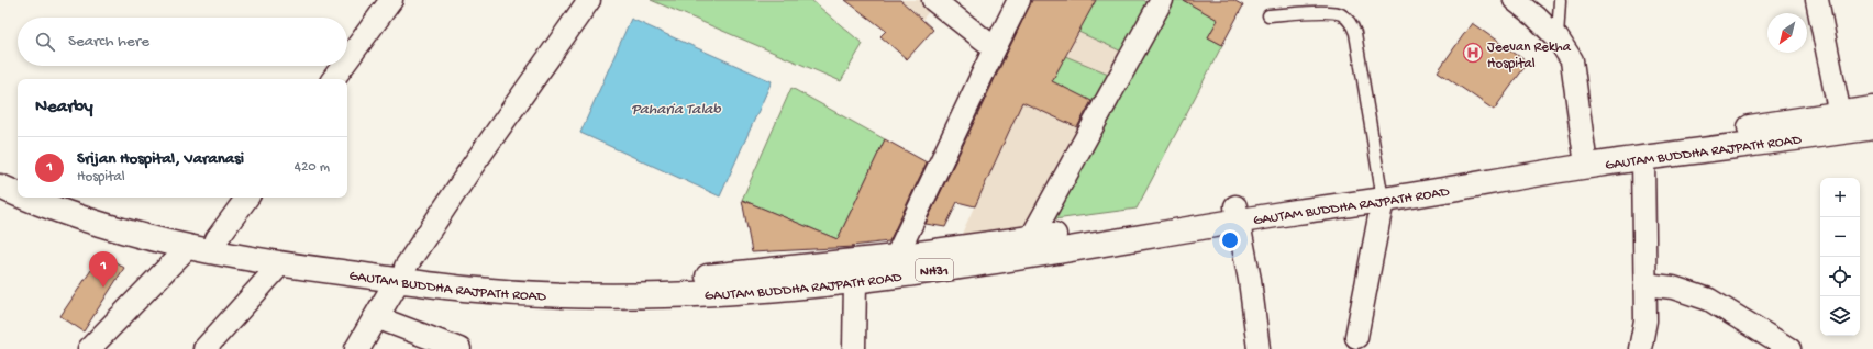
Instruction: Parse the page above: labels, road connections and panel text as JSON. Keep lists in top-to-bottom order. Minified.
{"streets":{"main road":["GAUTAM BUDDHA RAJPATH ROAD","NH31"]},"crossings":[["GAUTAM BUDDHA RAJPATH ROAD","NH31"]],"water":["Paharia Talab"],"places":{"hospital":["Jeevan Rekha Hospital"]},"north":"bottom left","page":{"search":"Search here","heading":"Nearby","list":[{"mark":"1","name":"Srijan Hospital, Varanasi","note":"Hospital","value":"420 m"}],"map_buttons":["+","−"],"pins":"1"}}
